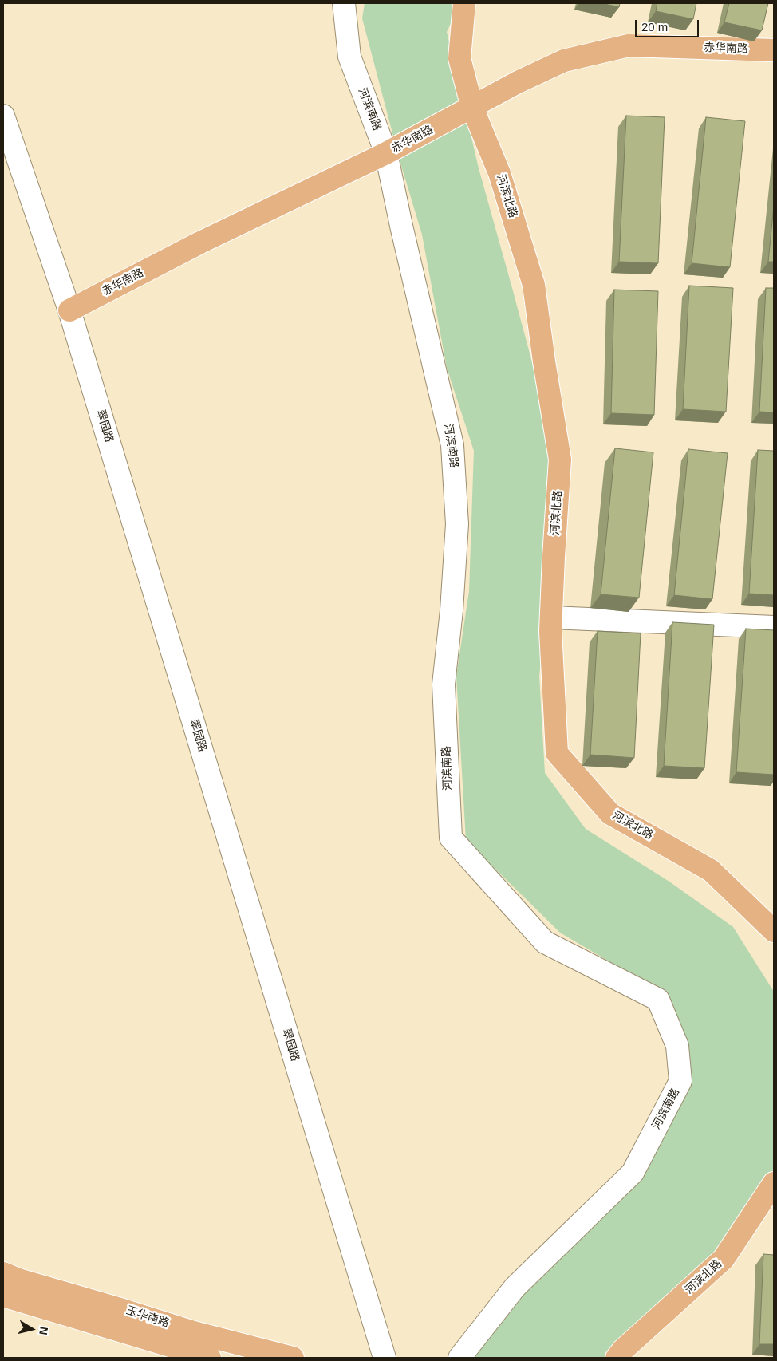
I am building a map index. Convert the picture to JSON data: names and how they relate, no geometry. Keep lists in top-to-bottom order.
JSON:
{
  "streets": {
    "main road": ["赤华南路", "河滨北路", "玉华南路"],
    "street": ["河滨南路", "翠园路"]
  },
  "crossings": [
    ["赤华南路", "河滨南路"],
    ["赤华南路", "河滨北路"],
    ["赤华南路", "翠园路"]
  ],
  "scale_bar": "20 m",
  "north": "right"
}
